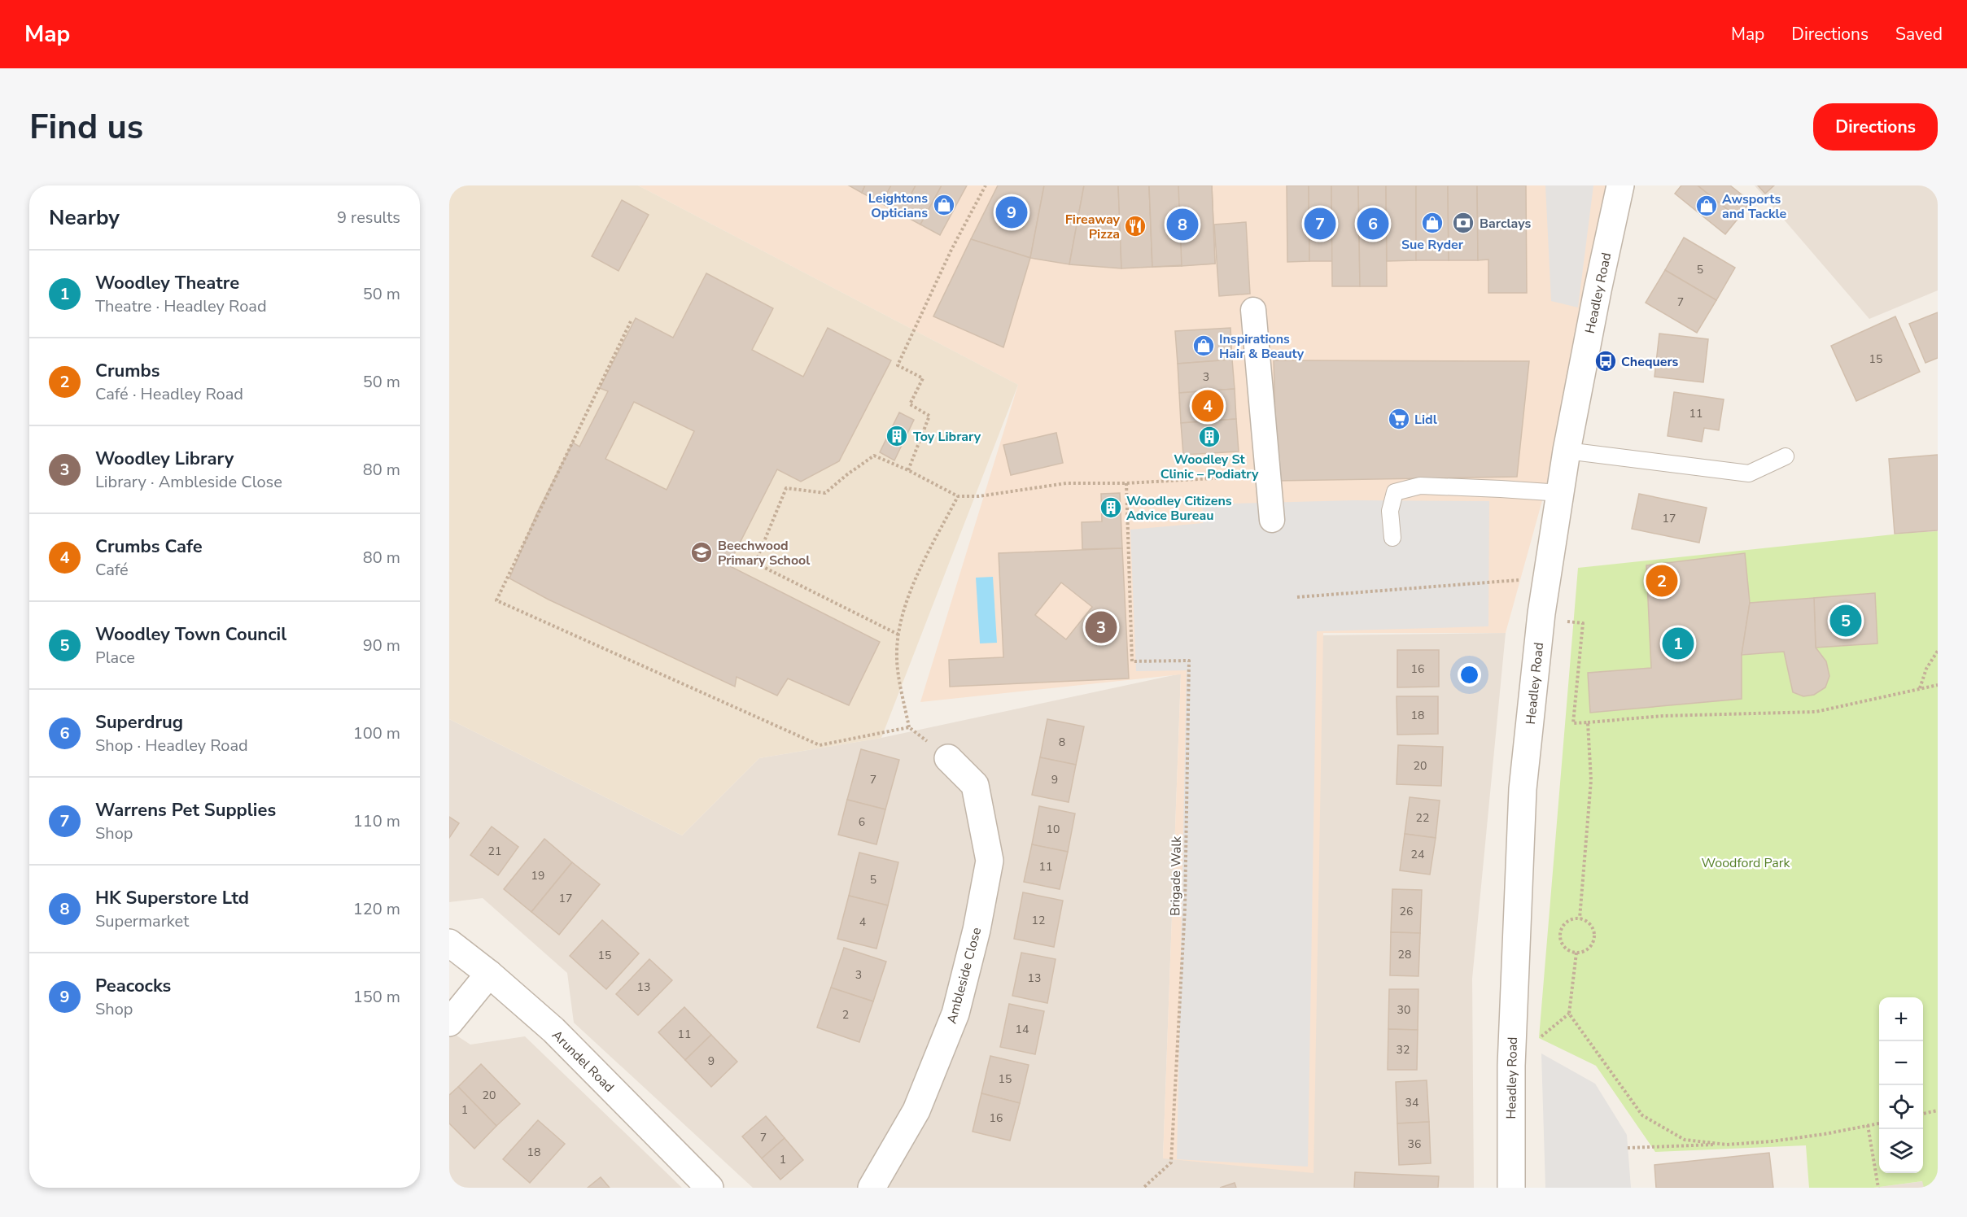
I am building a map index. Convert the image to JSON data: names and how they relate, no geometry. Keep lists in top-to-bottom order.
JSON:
{
  "streets": {
    "street": ["Headley Road", "Ambleside Close", "Arundel Road"],
    "path": ["Brigade Walk"]
  },
  "parks": ["Woodford Park"],
  "places": {
    "shop": [
      "Leightons Opticians",
      "Awsports and Tackle",
      "Sue Ryder",
      "Inspirations Hair & Beauty"
    ],
    "bank": ["Barclays"],
    "restaurant": ["Fireaway Pizza"],
    "bus stop": ["Chequers"],
    "supermarket": ["Lidl"],
    "building": ["Toy Library", "Woodley St Clinic – Podiatry", "Woodley Citizens Advice Bureau"],
    "school or university": ["Beechwood Primary School"]
  },
  "house_numbers": [
    "5",
    "7",
    "15",
    "3",
    "11",
    "17",
    "16",
    "18",
    "8",
    "20",
    "7",
    "9",
    "22",
    "6",
    "10",
    "21",
    "24",
    "11",
    "19",
    "5",
    "17",
    "26",
    "12",
    "4",
    "28",
    "15",
    "3",
    "13",
    "13",
    "30",
    "2",
    "14",
    "11",
    "32",
    "9",
    "15",
    "20",
    "34",
    "1",
    "16",
    "7",
    "36",
    "18",
    "1"
  ],
  "page": {
    "header": "Map",
    "nav": ["Map", "Directions", "Saved"],
    "buttons": "Directions",
    "title": "Find us",
    "heading": ["Nearby", "9 results"],
    "pins": [
      "9",
      "6",
      "7",
      "8",
      "4",
      "2",
      "5",
      "3",
      "1"
    ],
    "list": [
      {
        "mark": "1",
        "name": "Woodley Theatre",
        "note": "Theatre · Headley Road",
        "value": "50 m"
      },
      {
        "mark": "2",
        "name": "Crumbs",
        "note": "Café · Headley Road",
        "value": "50 m"
      },
      {
        "mark": "3",
        "name": "Woodley Library",
        "note": "Library · Ambleside Close",
        "value": "80 m"
      },
      {
        "mark": "4",
        "name": "Crumbs Cafe",
        "note": "Café",
        "value": "80 m"
      },
      {
        "mark": "5",
        "name": "Woodley Town Council",
        "note": "Place",
        "value": "90 m"
      },
      {
        "mark": "6",
        "name": "Superdrug",
        "note": "Shop · Headley Road",
        "value": "100 m"
      },
      {
        "mark": "7",
        "name": "Warrens Pet Supplies",
        "note": "Shop",
        "value": "110 m"
      },
      {
        "mark": "8",
        "name": "HK Superstore Ltd",
        "note": "Supermarket",
        "value": "120 m"
      },
      {
        "mark": "9",
        "name": "Peacocks",
        "note": "Shop",
        "value": "150 m"
      }
    ],
    "map_buttons": ["+", "−"]
  }
}
